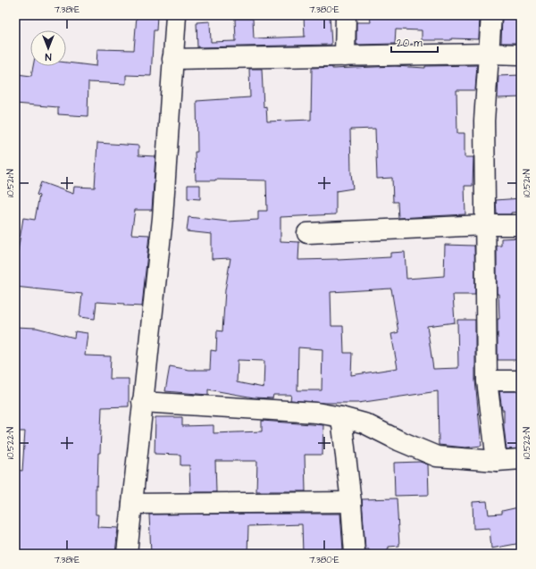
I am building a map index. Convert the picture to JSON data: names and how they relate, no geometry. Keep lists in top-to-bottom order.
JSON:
{
  "scale_bar": "20 m",
  "north": "bottom",
  "coordinates": [
    "7.381°E",
    "7.380°E",
    "10.521°N",
    "10.522°N"
  ]
}
